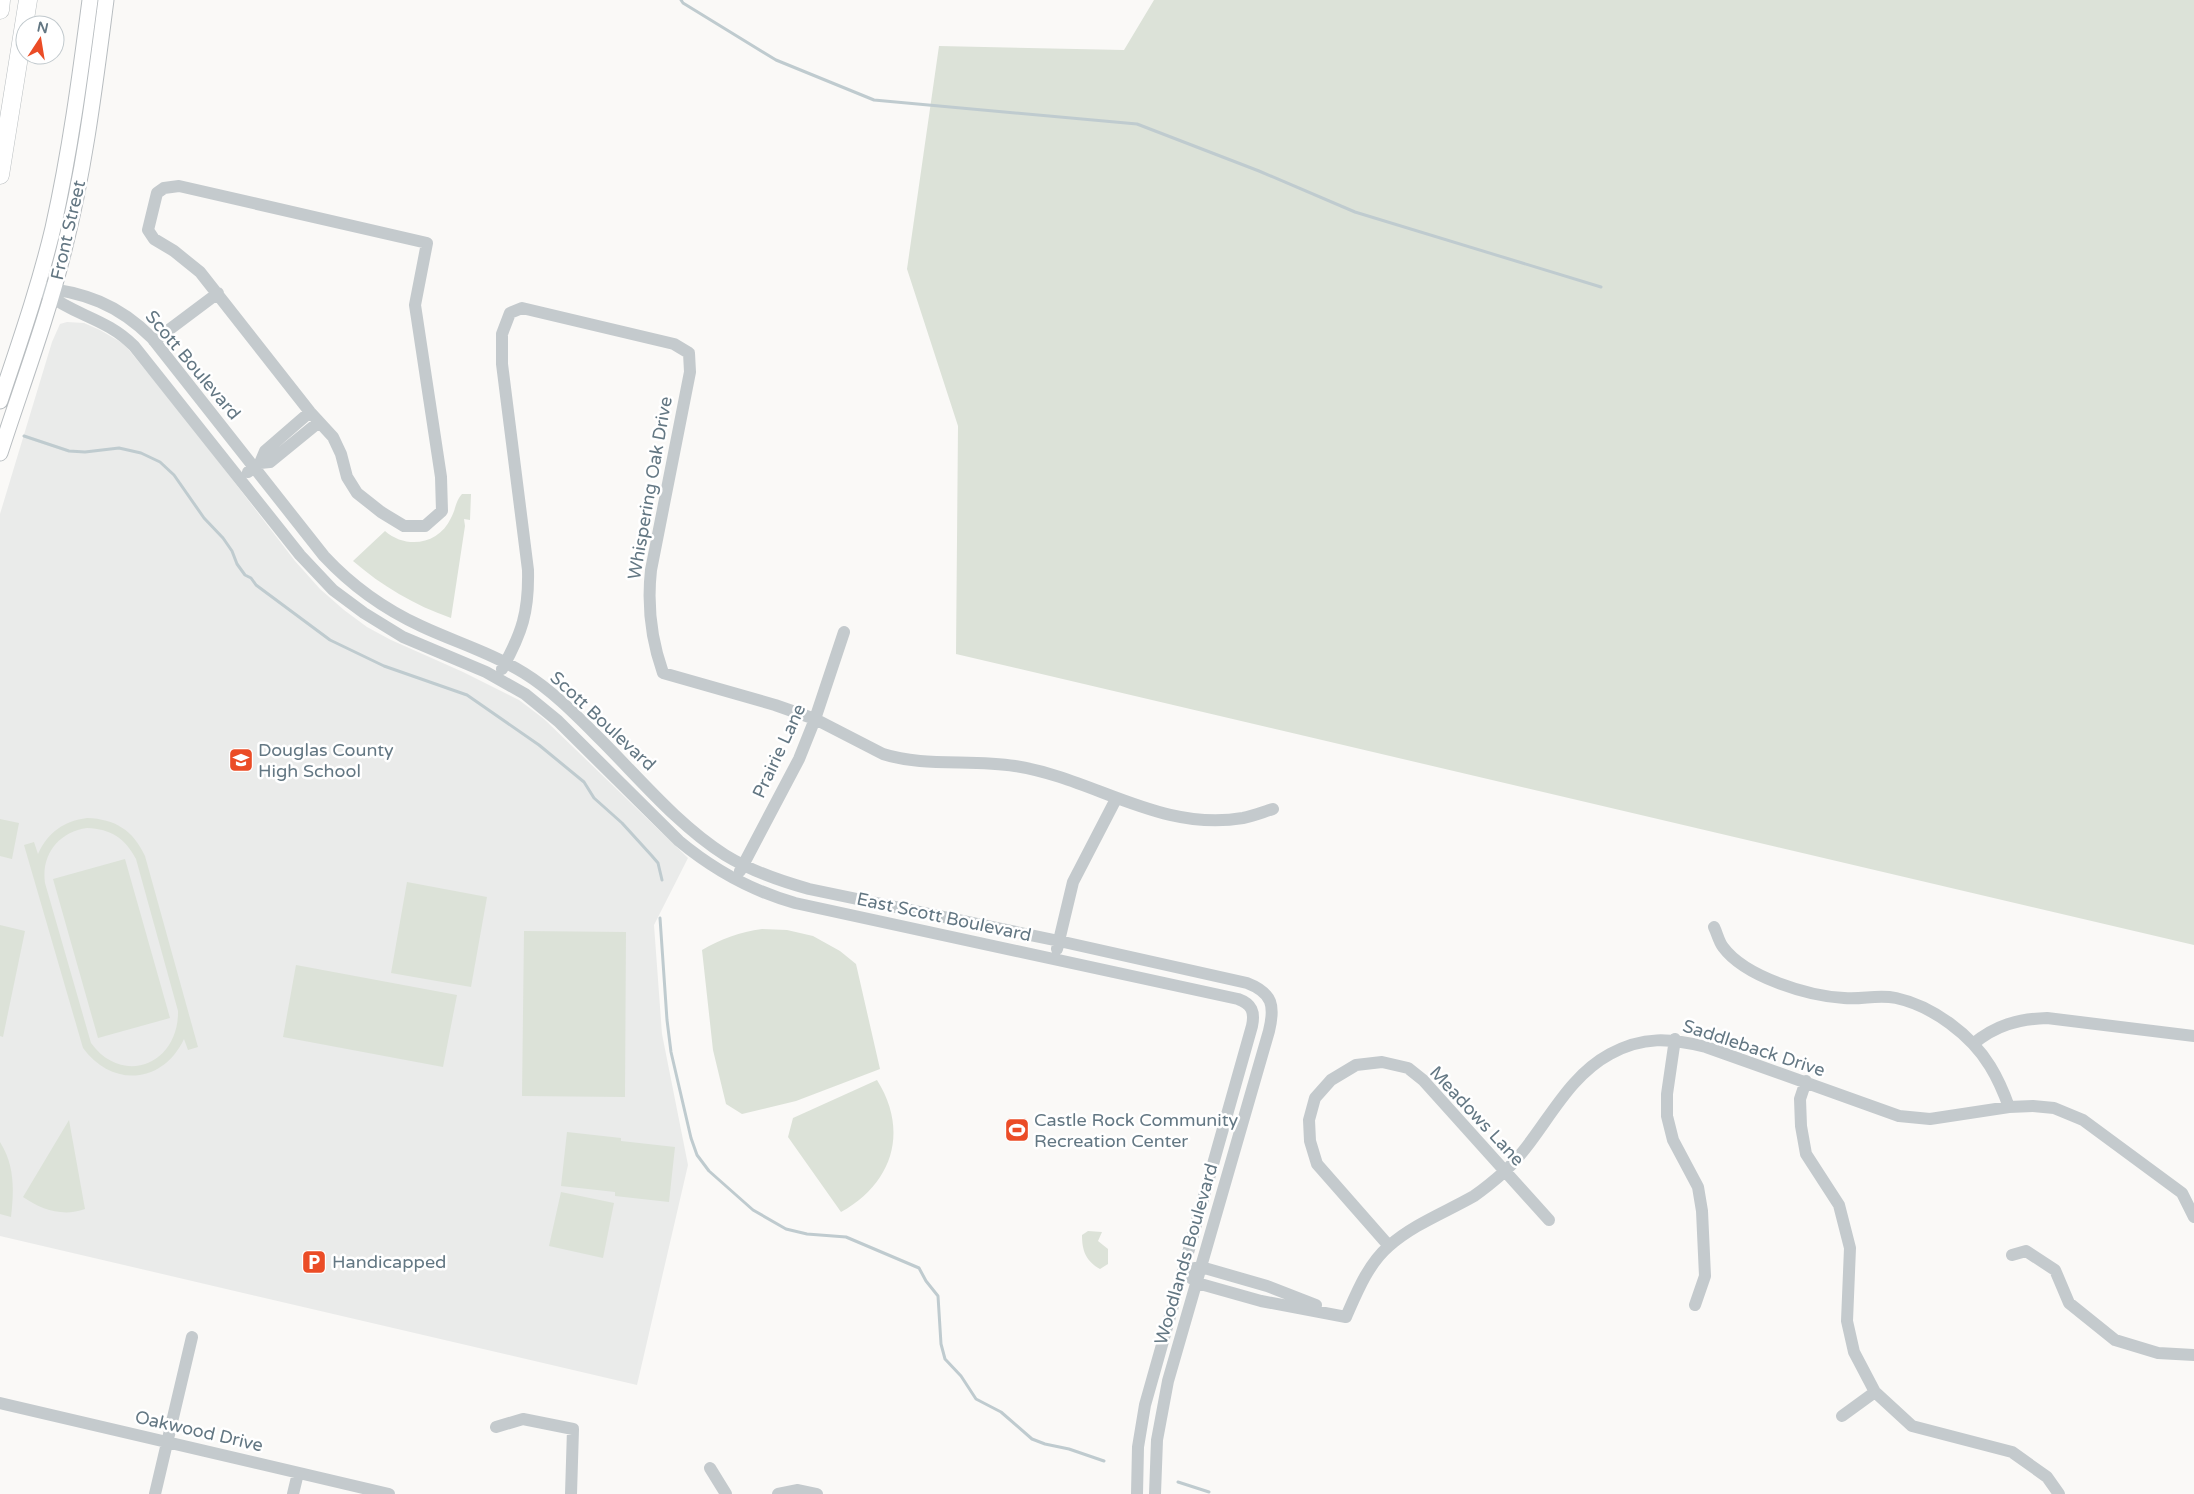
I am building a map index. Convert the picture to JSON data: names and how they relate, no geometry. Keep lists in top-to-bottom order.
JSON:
{
  "streets": {
    "main road": ["Front Street"],
    "street": [
      "Scott Boulevard",
      "Whispering Oak Drive",
      "Prairie Lane",
      "East Scott Boulevard",
      "Saddleback Drive",
      "Meadows Lane",
      "Woodlands Boulevard",
      "Oakwood Drive"
    ]
  },
  "crossings": [
    ["Front Street", "Scott Boulevard"],
    ["Scott Boulevard", "Whispering Oak Drive"],
    ["Scott Boulevard", "Prairie Lane"],
    ["Scott Boulevard", "East Scott Boulevard"],
    ["Whispering Oak Drive", "Prairie Lane"],
    ["Prairie Lane", "East Scott Boulevard"],
    ["East Scott Boulevard", "Woodlands Boulevard"],
    ["Saddleback Drive", "Meadows Lane"]
  ],
  "places": {
    "school or university": ["Douglas County High School"],
    "sports": ["Castle Rock Community Recreation Center"],
    "parking": ["Handicapped"]
  },
  "north": "top"
}
